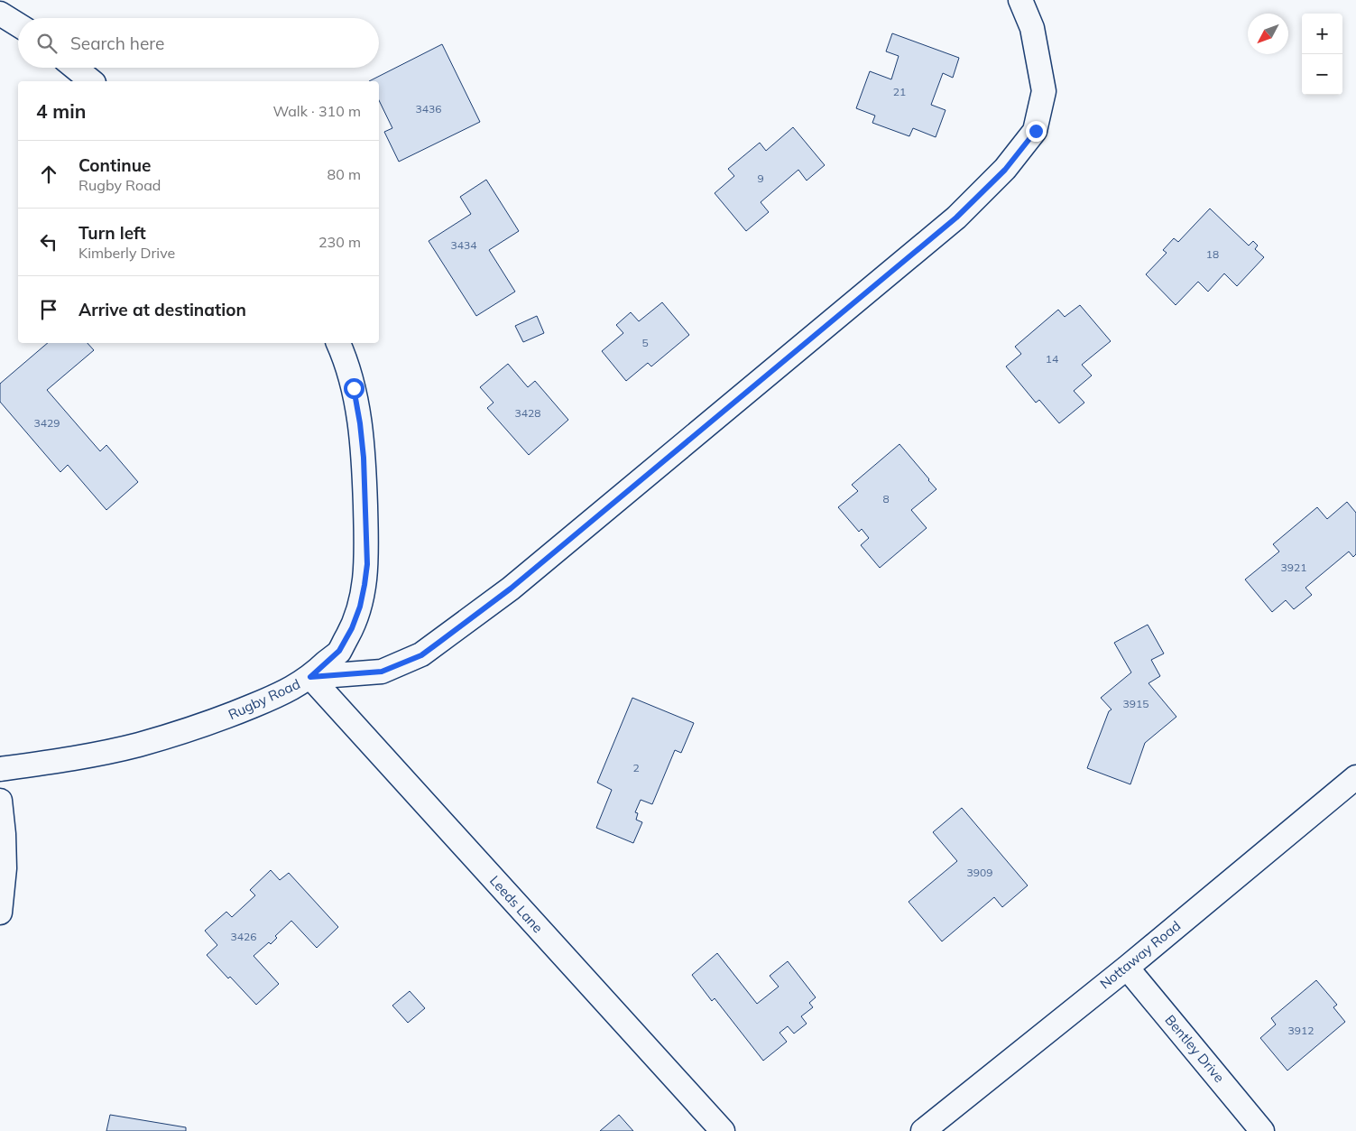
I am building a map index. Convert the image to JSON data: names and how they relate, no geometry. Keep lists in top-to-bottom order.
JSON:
{
  "streets": {
    "street": [
      "Rugby Road",
      "Leeds Lane",
      "Nottaway Road",
      "Bentley Drive"
    ]
  },
  "crossings": [
    ["Rugby Road", "Leeds Lane"],
    ["Nottaway Road", "Bentley Drive"]
  ],
  "house_numbers": [
    "21",
    "3436",
    "9",
    "3434",
    "18",
    "5",
    "14",
    "3428",
    "3429",
    "8",
    "3921",
    "3915",
    "2",
    "3909",
    "3426",
    "3912"
  ],
  "north": "bottom left",
  "page": {
    "map_buttons": ["+", "−"],
    "search": "Search here",
    "heading": ["4 min", "Walk · 310 m"],
    "list": [
      ["Continue", "Rugby Road", "80 m"],
      ["Turn left", "Kimberly Drive", "230 m"],
      "Arrive at destination"
    ]
  }
}
